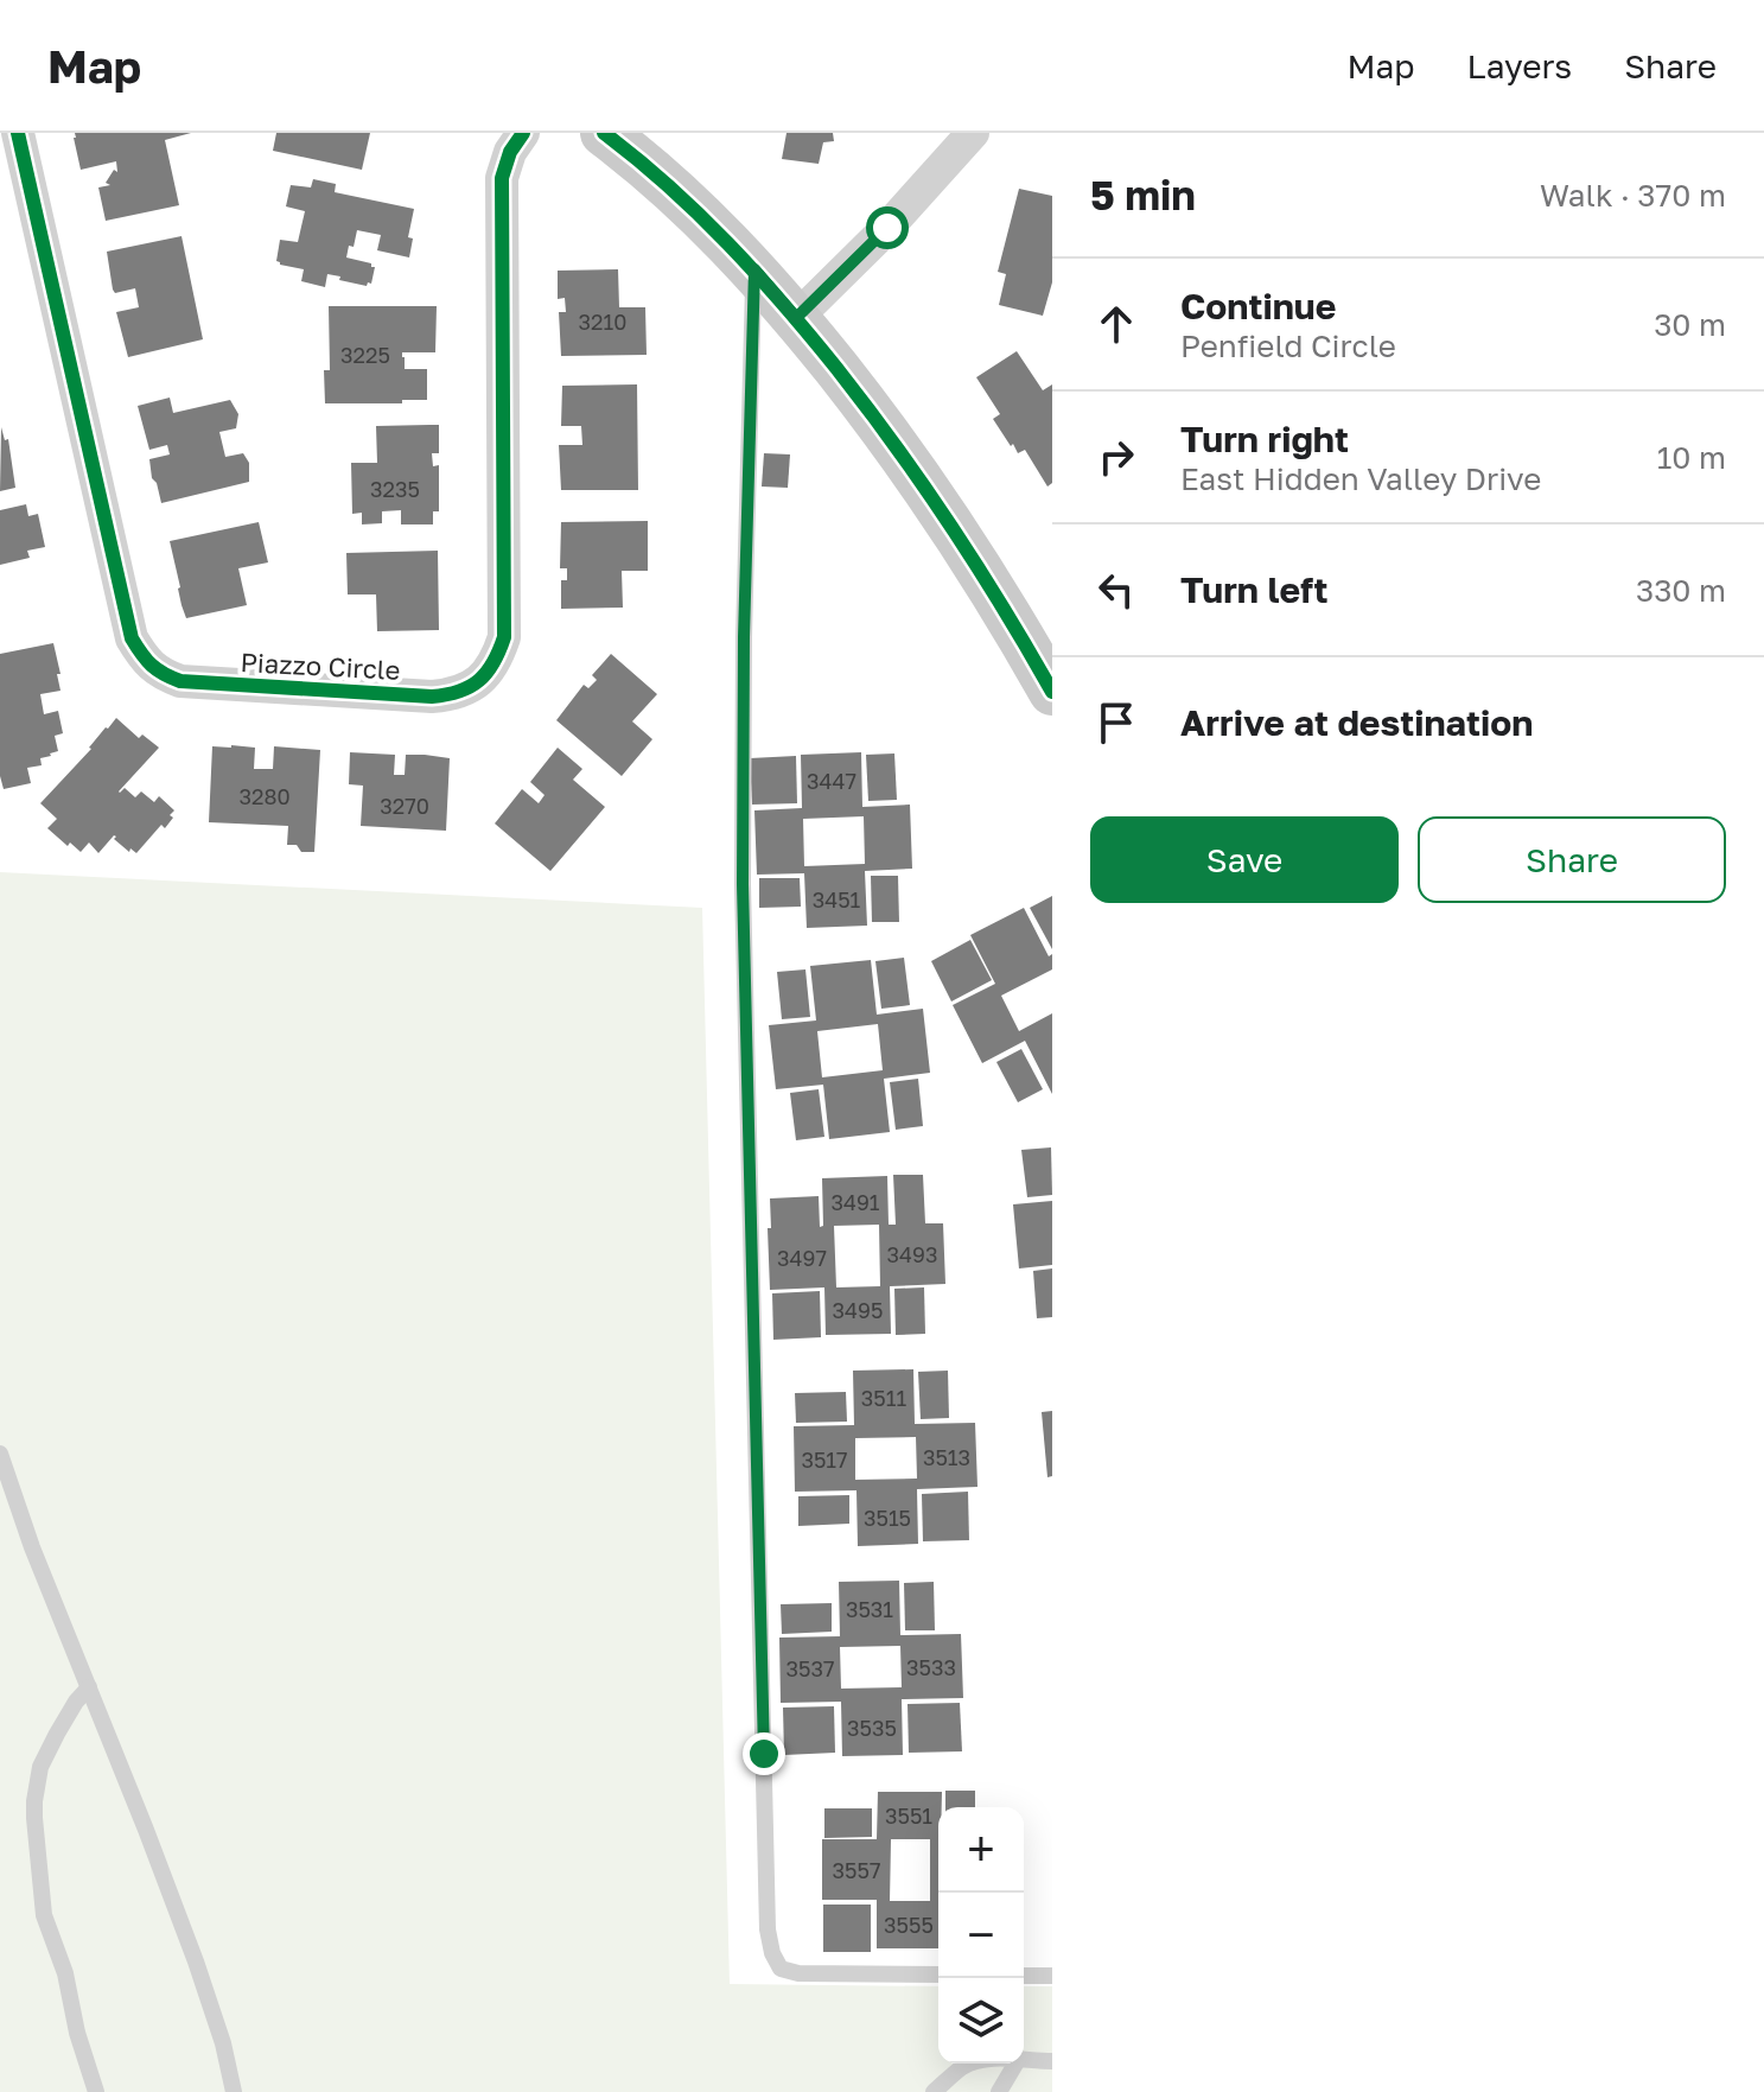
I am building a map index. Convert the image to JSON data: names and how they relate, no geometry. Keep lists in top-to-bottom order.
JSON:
{
  "streets": {
    "street": ["Piazzo Circle"]
  },
  "house_numbers": [
    "3210",
    "3225",
    "3235",
    "3447",
    "3280",
    "3270",
    "3451",
    "3491",
    "3493",
    "3497",
    "3495",
    "3511",
    "3513",
    "3517",
    "3515",
    "3531",
    "3533",
    "3537",
    "3535",
    "3551",
    "3557",
    "3555"
  ],
  "page": {
    "header": "Map",
    "nav": ["Map", "Layers", "Share"],
    "heading": ["5 min", "Walk · 370 m"],
    "list": [
      ["Continue", "Penfield Circle", "30 m"],
      ["Turn right", "East Hidden Valley Drive", "10 m"],
      ["Turn left", "330 m"],
      "Arrive at destination"
    ],
    "buttons": ["Save", "Share"],
    "map_buttons": ["+", "−"]
  }
}
